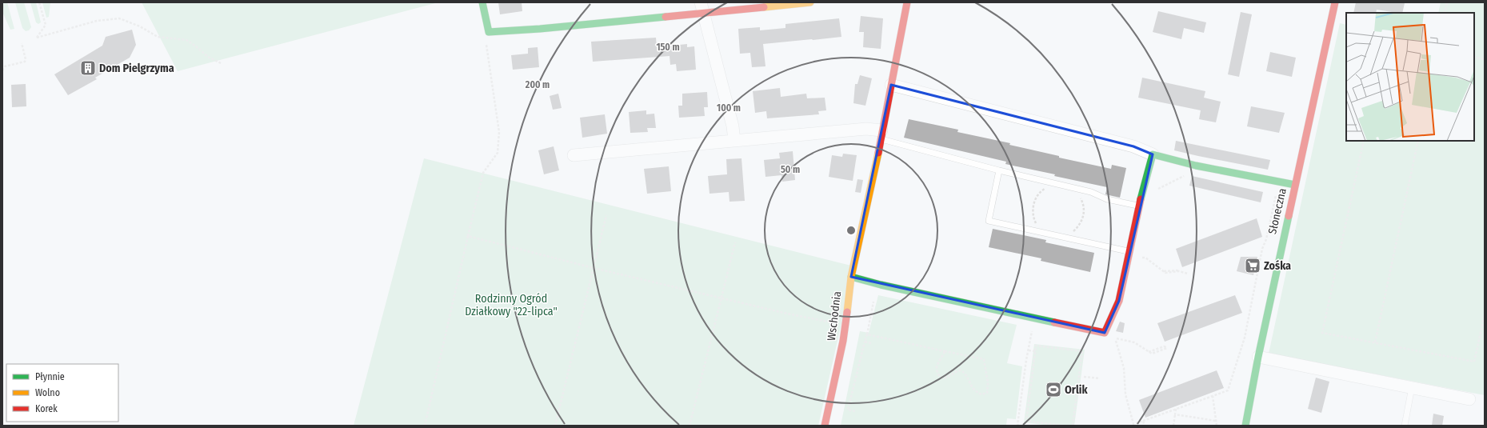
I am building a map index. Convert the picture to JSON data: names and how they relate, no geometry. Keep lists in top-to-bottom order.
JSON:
{
  "streets": {
    "street": ["Słoneczna", "Wschodnia"]
  },
  "parks": ["Rodzinny Ogród Działkowy \"22-lipca\""],
  "places": {
    "building": ["Dom Pielgrzyma"],
    "supermarket": ["Zośka"],
    "sports": ["Orlik"]
  },
  "legend": ["Płynnie", "Wolno", "Korek"],
  "rings": [
    "150 m",
    "200 m",
    "100 m",
    "50 m"
  ]
}
